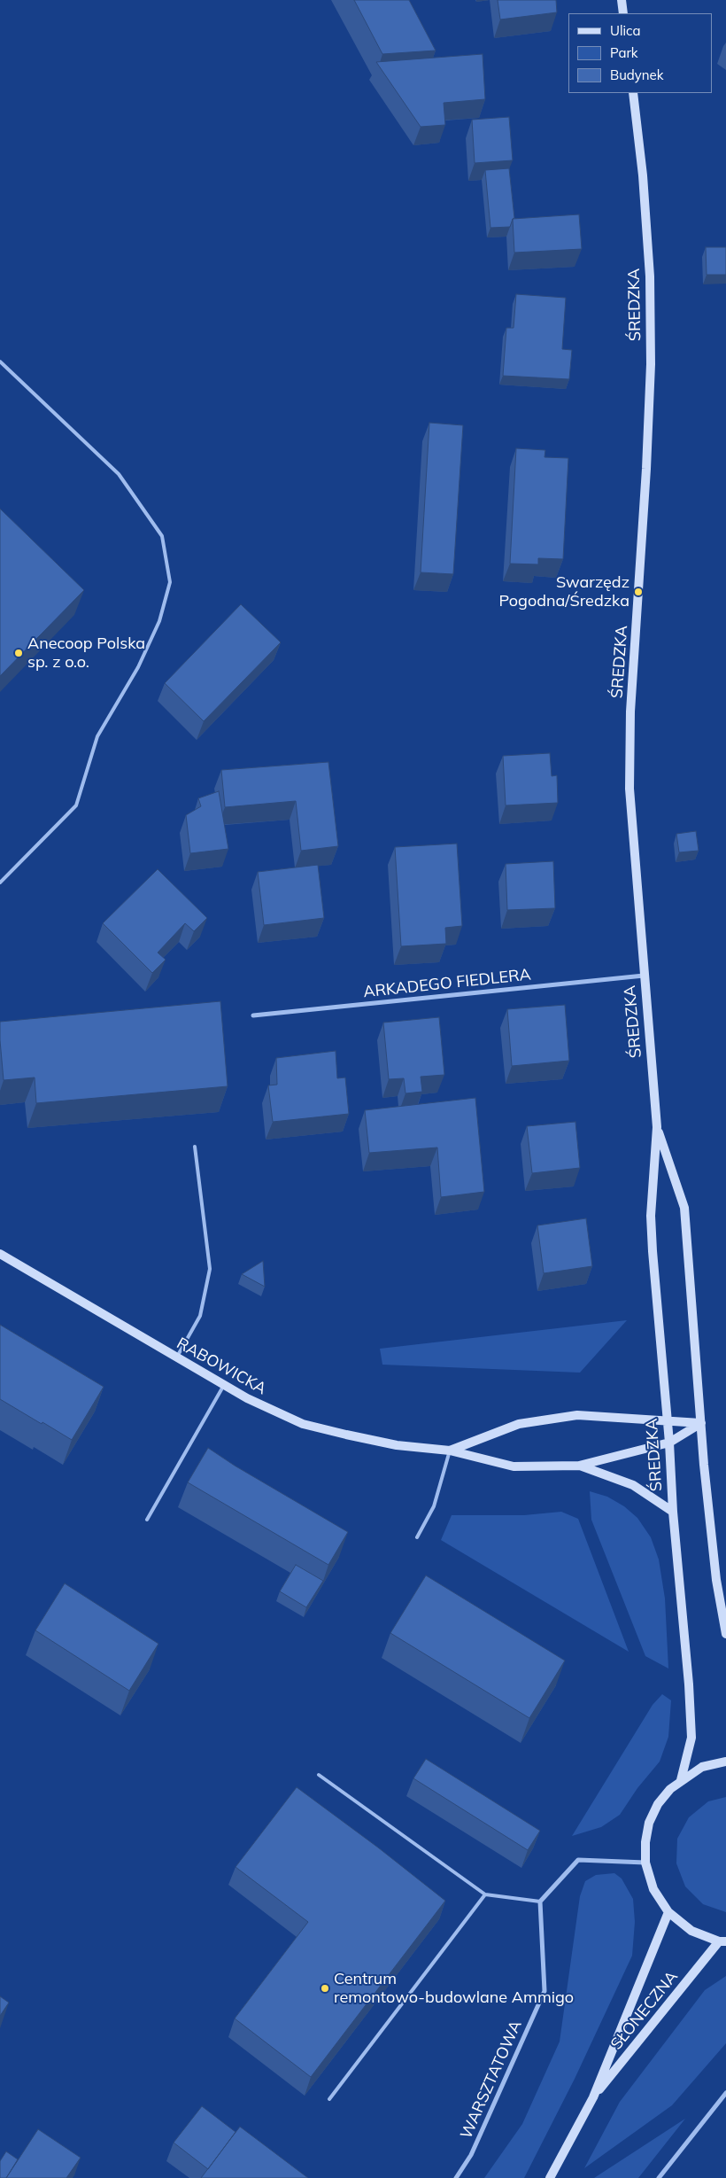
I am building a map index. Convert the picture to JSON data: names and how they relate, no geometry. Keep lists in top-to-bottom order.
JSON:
{
  "streets": {
    "street": [
      "ŚREDZKA",
      "ARKADEGO FIEDLERA",
      "RABOWICKA",
      "SŁONECZNA",
      "WARSZTATOWA"
    ]
  },
  "crossings": [
    ["ŚREDZKA", "ARKADEGO FIEDLERA"],
    ["ŚREDZKA", "RABOWICKA"]
  ],
  "places": ["Swarzędz Pogodna/Średzka", "Anecoop Polska sp. z o.o.", "Centrum remontowo-budowlane Ammigo"],
  "legend": ["Ulica", "Park", "Budynek"]
}
